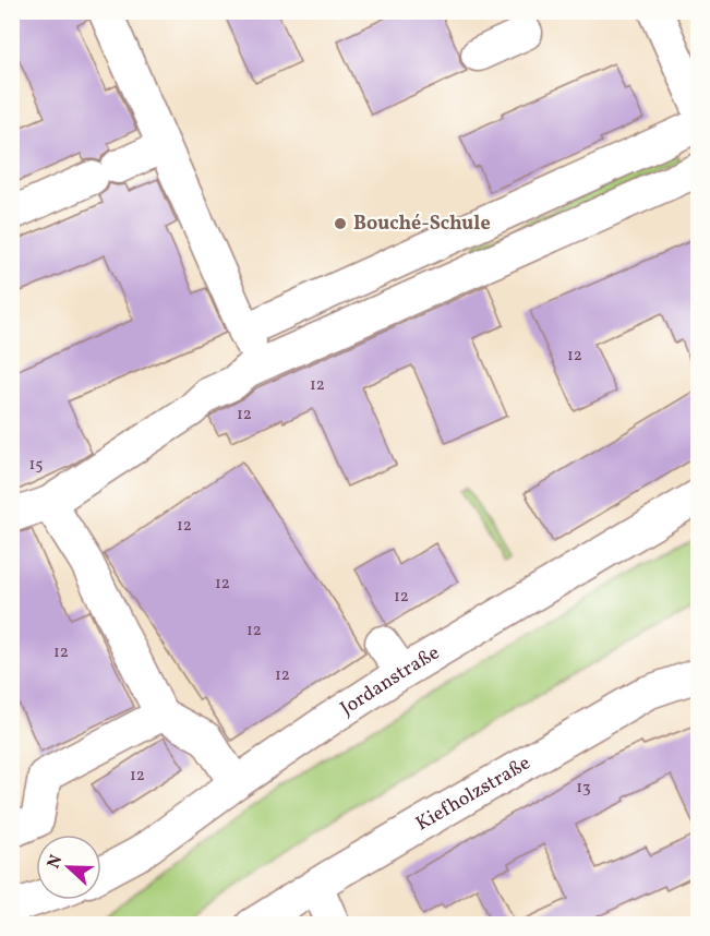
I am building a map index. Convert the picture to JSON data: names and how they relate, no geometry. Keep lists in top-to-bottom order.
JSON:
{
  "streets": {
    "street": ["Jordanstraße", "Kiefholzstraße"]
  },
  "places": ["Bouché-Schule"],
  "house_numbers": [
    "12",
    "12",
    "12",
    "15",
    "12",
    "12",
    "12",
    "12",
    "12",
    "12",
    "12",
    "13"
  ],
  "north": "left"
}
